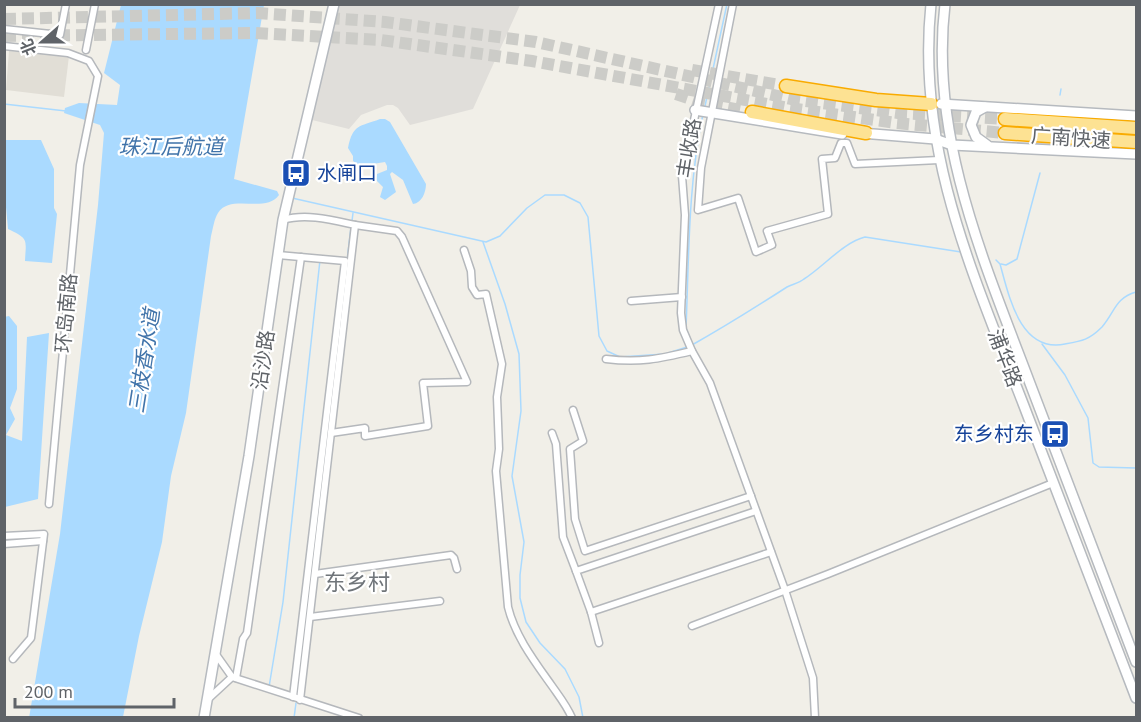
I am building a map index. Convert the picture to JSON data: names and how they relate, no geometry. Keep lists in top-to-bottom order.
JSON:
{
  "streets": {
    "highway": ["广南快速"],
    "main road": ["浦华路", "沿沙路"],
    "street": ["丰收路", "环岛南路"]
  },
  "districts": ["东乡村"],
  "water": ["珠江后航道", "三枝香水道"],
  "places": {
    "bus stop": ["水闸口", "东乡村东"]
  },
  "scale_bar": "200 m",
  "north": "left"
}
